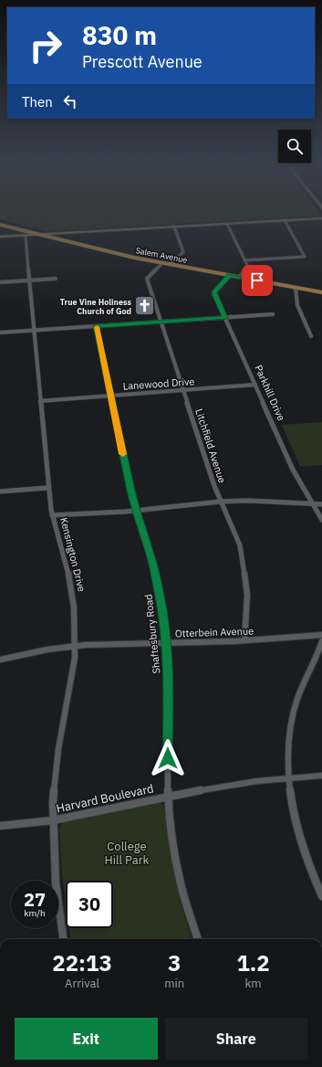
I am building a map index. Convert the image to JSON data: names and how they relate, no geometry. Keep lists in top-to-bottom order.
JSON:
{
  "streets": {
    "main road": ["Salem Avenue"],
    "street": [
      "Lanewood Drive",
      "Parkhill Drive",
      "Litchfield Avenue",
      "Kensington Drive",
      "Otterbein Avenue",
      "Shaftesbury Road",
      "Harvard Boulevard"
    ]
  },
  "crossings": [
    ["Salem Avenue", "Parkhill Drive"],
    ["Salem Avenue", "Litchfield Avenue"],
    ["Lanewood Drive", "Parkhill Drive"],
    ["Lanewood Drive", "Litchfield Avenue"],
    ["Lanewood Drive", "Kensington Drive"],
    ["Lanewood Drive", "Shaftesbury Road"],
    ["Litchfield Avenue", "Otterbein Avenue"],
    ["Kensington Drive", "Otterbein Avenue"],
    ["Kensington Drive", "Harvard Boulevard"],
    ["Otterbein Avenue", "Shaftesbury Road"],
    ["Shaftesbury Road", "Harvard Boulevard"]
  ],
  "parks": ["College Hill Park"],
  "places": {
    "church": ["True Vine Holiness Church of God"]
  },
  "page": {
    "turn": ["830 m", "Prescott Avenue"],
    "then": "Then",
    "speed": "27 km/h",
    "limit": "30",
    "eta": [
      "22:13",
      "Arrival",
      "3",
      "min",
      "1.2",
      "km"
    ],
    "buttons": ["Exit", "Share"]
  }
}
